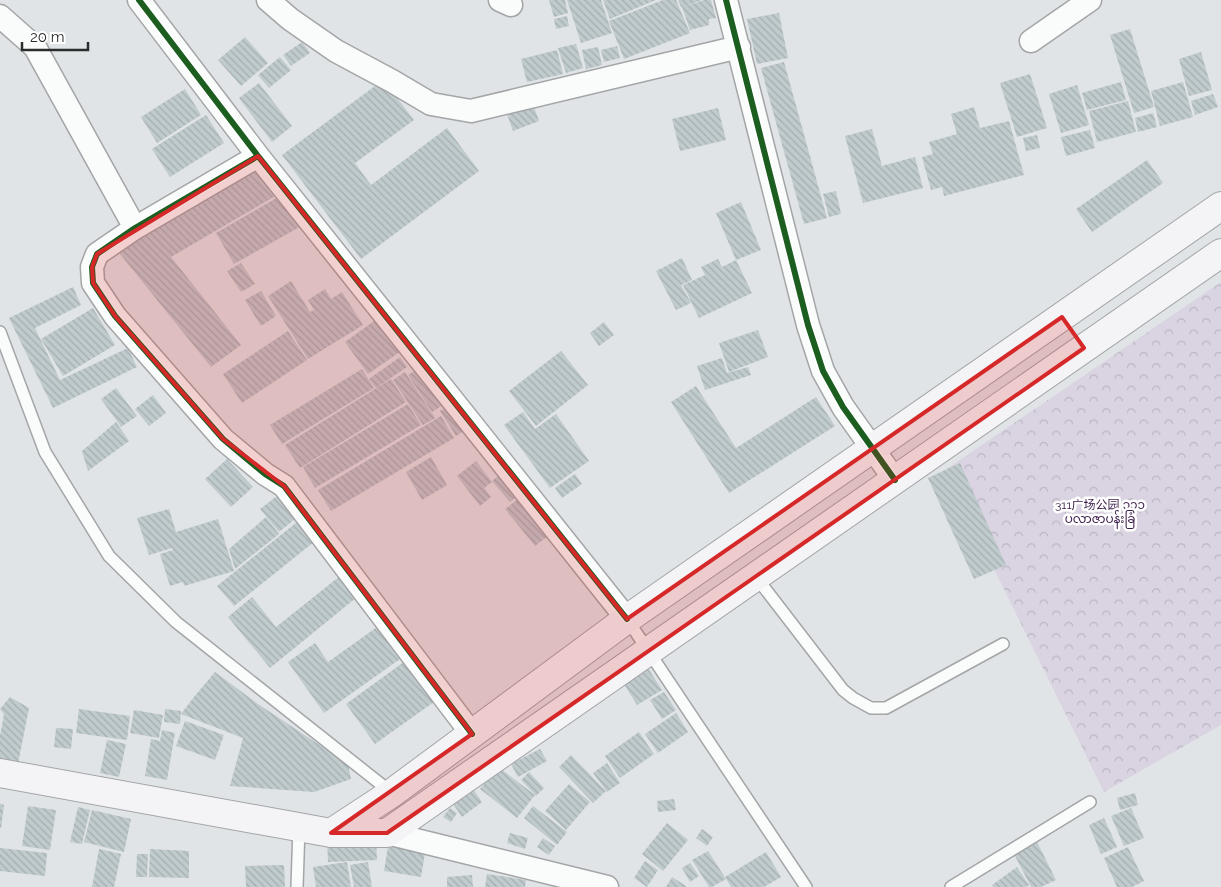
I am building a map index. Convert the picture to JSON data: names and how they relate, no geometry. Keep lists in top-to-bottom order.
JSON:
{
  "parks": ["311广场公园 ၃၁၁ ပလာဇာပန်းခြံ"],
  "scale_bar": "20 m"
}
